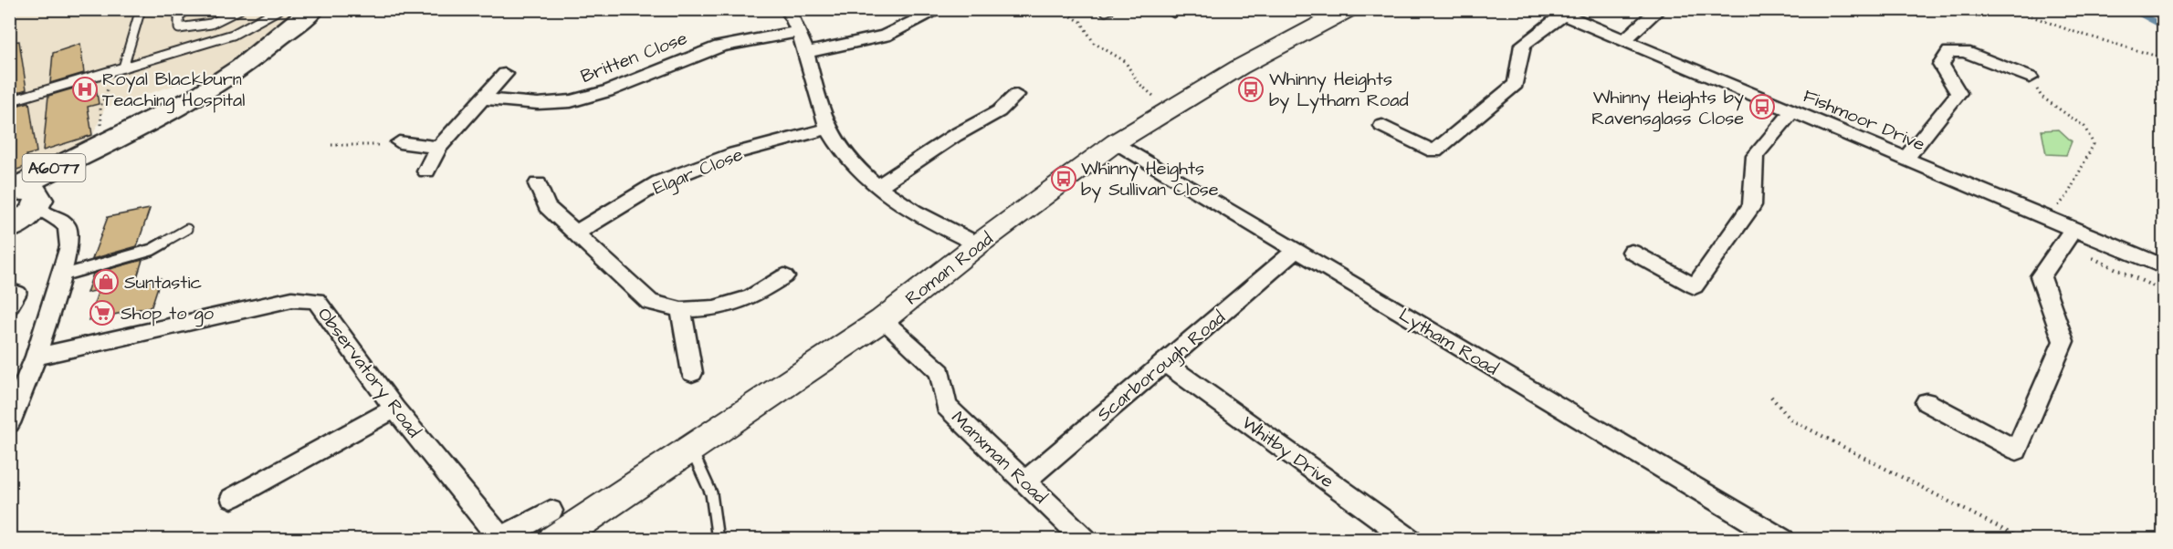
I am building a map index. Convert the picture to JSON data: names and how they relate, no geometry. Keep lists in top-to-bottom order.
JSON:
{
  "streets": {
    "highway": ["A6077"],
    "street": [
      "Britten Close",
      "Fishmoor Drive",
      "Elgar Close",
      "Roman Road",
      "Lytham Road",
      "Scarborough Road",
      "Observatory Road",
      "Whitby Drive",
      "Manxman Road"
    ]
  },
  "crossings": [
    ["Roman Road", "Lytham Road"],
    ["Roman Road", "Manxman Road"],
    ["Lytham Road", "Scarborough Road"],
    ["Scarborough Road", "Whitby Drive"],
    ["Scarborough Road", "Manxman Road"]
  ],
  "places": {
    "hospital": ["Royal Blackburn Teaching Hospital"],
    "bus stop": ["Whinny Heights by Lytham Road", "Whinny Heights by Ravensglass Close", "Whinny Heights by Sullivan Close"],
    "shop": ["Suntastic"],
    "supermarket": ["Shop to go"]
  }
}
